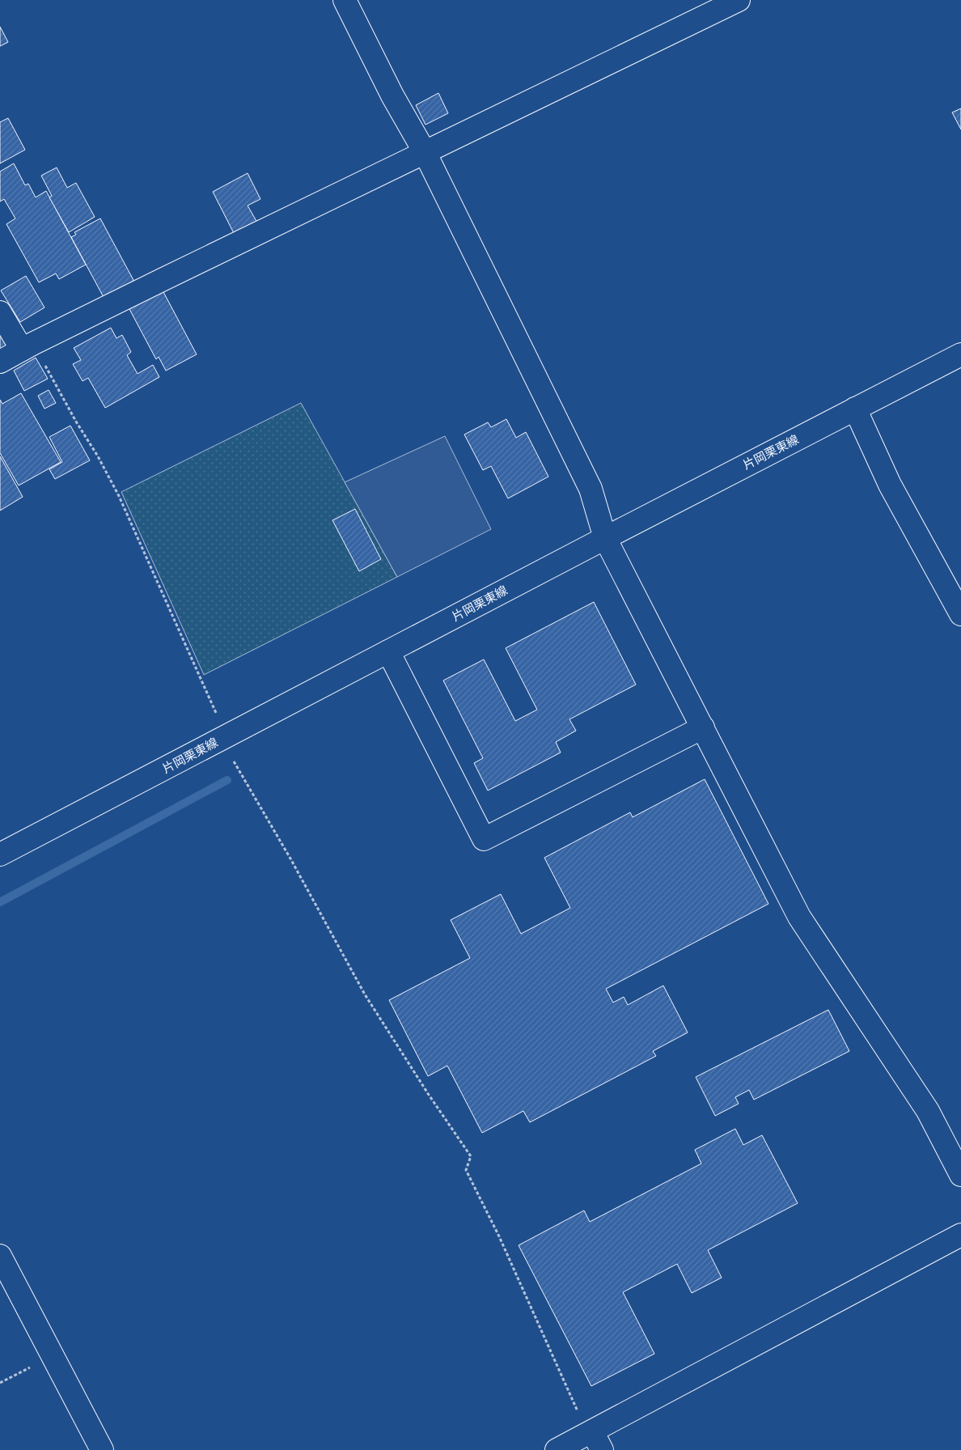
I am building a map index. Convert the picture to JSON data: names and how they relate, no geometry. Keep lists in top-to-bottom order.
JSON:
{
  "streets": {
    "street": ["片岡栗東線"]
  }
}
